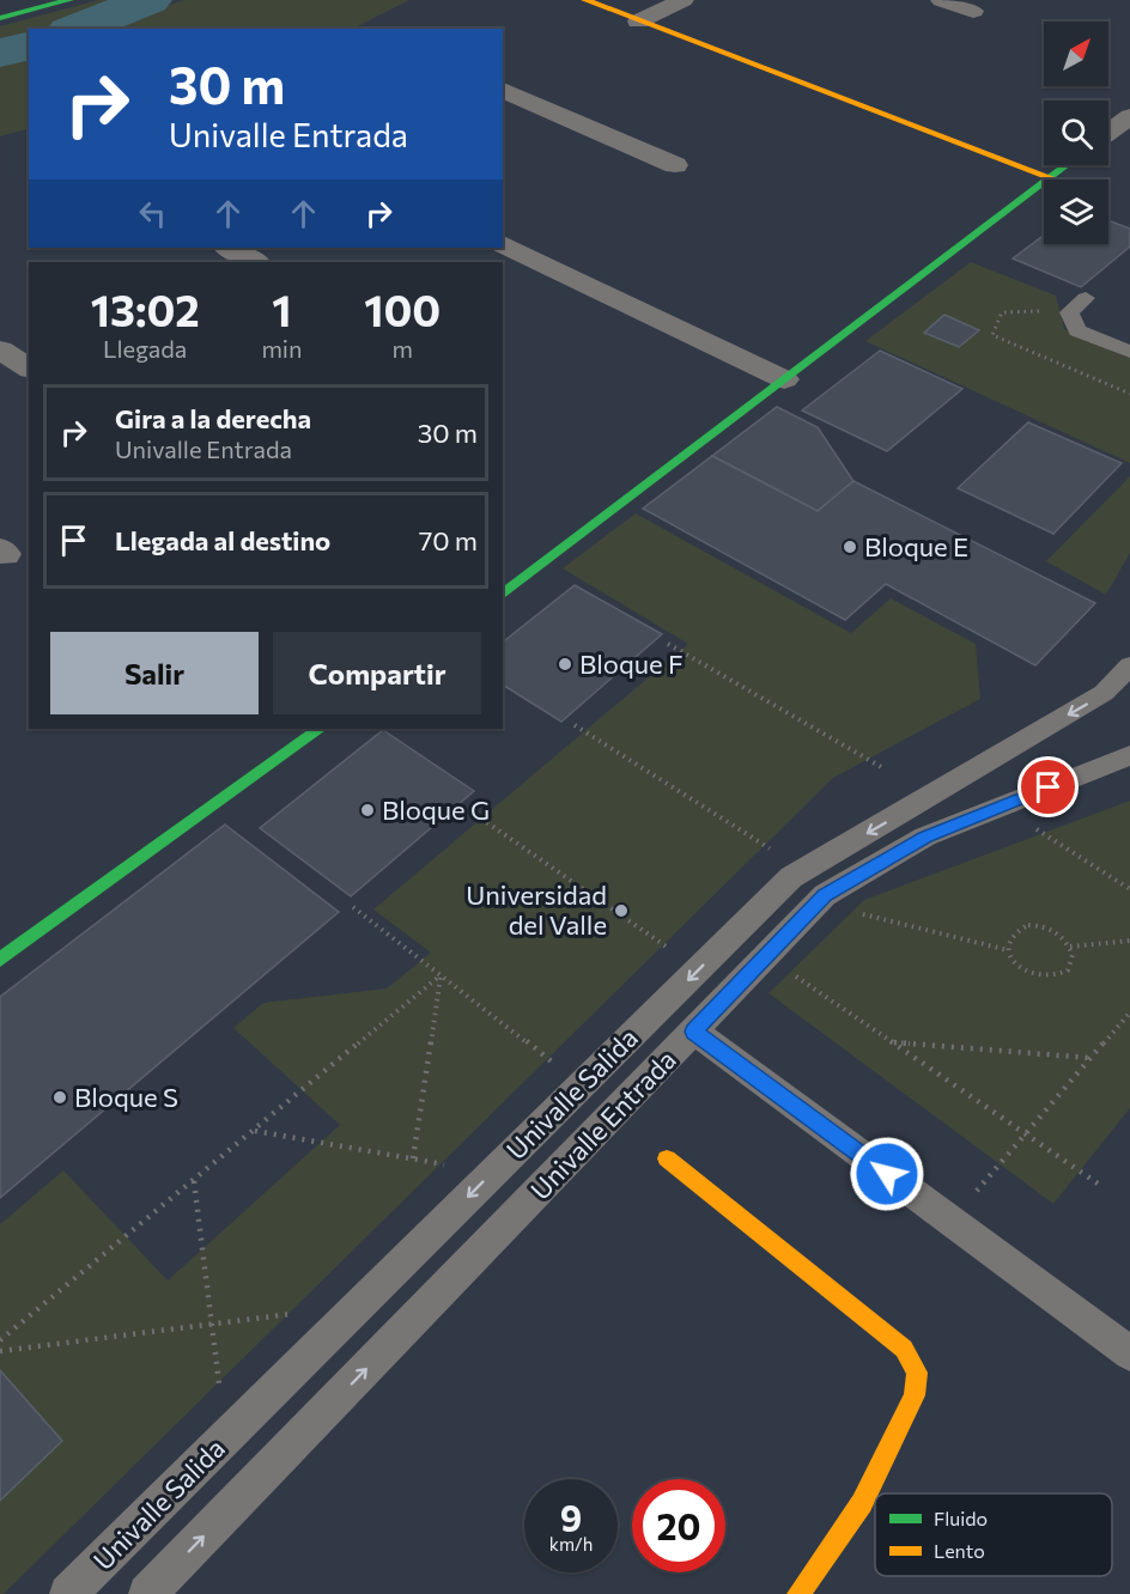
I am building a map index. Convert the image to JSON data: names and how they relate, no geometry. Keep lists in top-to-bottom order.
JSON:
{
  "streets": {
    "lane": ["Univalle Salida", "Univalle Entrada"]
  },
  "one_way": ["Univalle Salida", "Univalle Entrada"],
  "places": [
    "Bloque E",
    "Bloque F",
    "Bloque G",
    "Universidad del Valle",
    "Bloque S"
  ],
  "legend": ["Fluido", "Lento"],
  "north": "top right",
  "page": {
    "turn": ["30 m", "Univalle Entrada"],
    "eta": [
      "13:02",
      "Llegada",
      "1",
      "min",
      "100",
      "m"
    ],
    "list": [
      {
        "name": "Gira a la derecha",
        "note": "Univalle Entrada",
        "value": "30 m"
      },
      {
        "name": "Llegada al destino",
        "value": "70 m"
      }
    ],
    "buttons": ["Salir", "Compartir"],
    "speed": "9 km/h",
    "limit": "20"
  }
}
